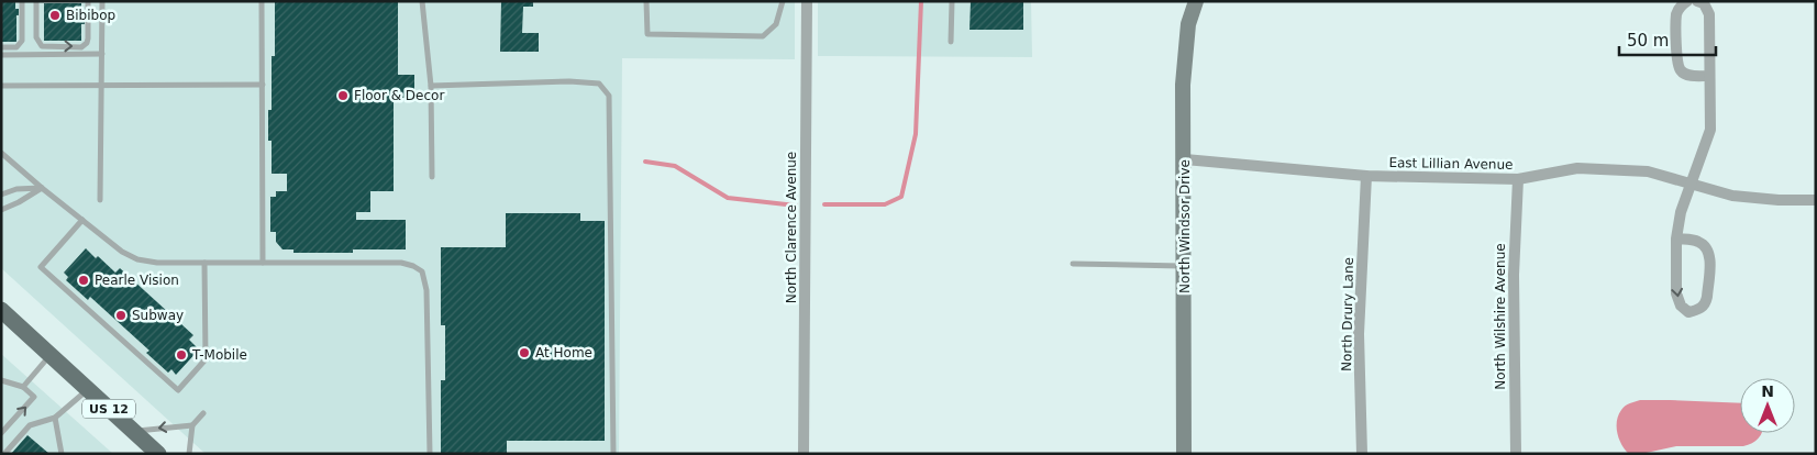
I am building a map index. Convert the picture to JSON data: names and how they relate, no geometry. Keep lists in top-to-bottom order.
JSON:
{
  "streets": {
    "main road": ["US 12"],
    "street": [
      "East Lillian Avenue",
      "North Windsor Drive",
      "North Clarence Avenue",
      "North Drury Lane",
      "North Wilshire Avenue"
    ]
  },
  "crossings": [
    ["East Lillian Avenue", "North Windsor Drive"],
    ["East Lillian Avenue", "North Drury Lane"],
    ["East Lillian Avenue", "North Wilshire Avenue"]
  ],
  "places": [
    "Bibibop",
    "Floor & Decor",
    "Pearle Vision",
    "Subway",
    "At Home",
    "T-Mobile"
  ],
  "scale_bar": "50 m",
  "north": "top"
}
